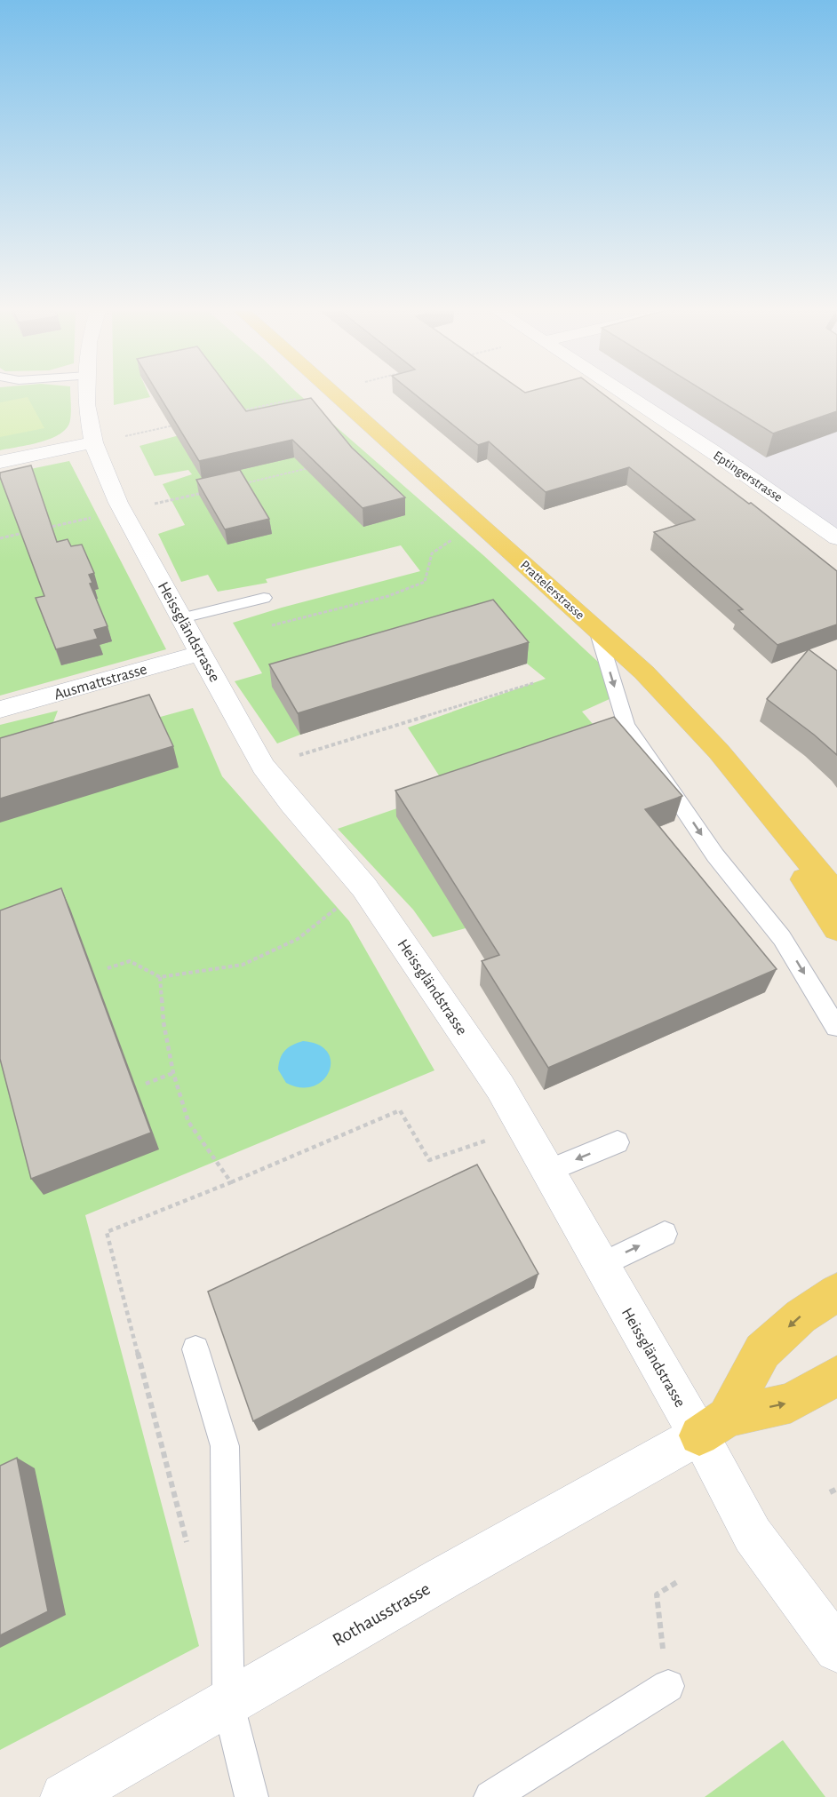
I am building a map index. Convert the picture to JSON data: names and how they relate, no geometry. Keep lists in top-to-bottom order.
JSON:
{
  "streets": {
    "main road": ["Prattelerstrasse"],
    "street": [
      "Eptingerstrasse",
      "Heissgländstrasse",
      "Ausmattstrasse",
      "Rothausstrasse"
    ]
  },
  "crossings": [
    ["Heissgländstrasse", "Ausmattstrasse"],
    ["Heissgländstrasse", "Rothausstrasse"]
  ]
}
